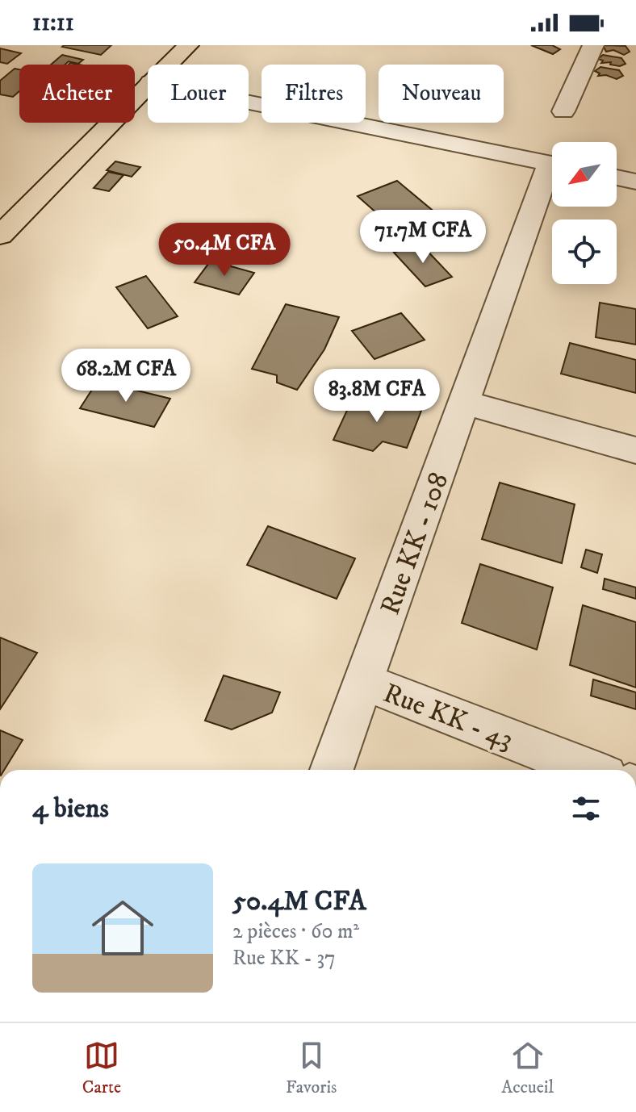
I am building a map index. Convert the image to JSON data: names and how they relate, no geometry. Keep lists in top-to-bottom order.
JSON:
{
  "streets": {
    "street": ["Rue KK - 108", "Rue KK - 43"]
  },
  "crossings": [
    ["Rue KK - 108", "Rue KK - 43"]
  ],
  "north": "bottom left",
  "page": {
    "status": "11:11",
    "chip": [
      "Acheter",
      "Louer",
      "Filtres",
      "Nouveau"
    ],
    "price": [
      "71.7M CFA",
      "50.4M CFA",
      "68.2M CFA",
      "83.8M CFA"
    ],
    "heading": "4 biens",
    "list": [
      {
        "name": "50.4M CFA",
        "note": "2 pièces · 60 m² · Rue KK - 37"
      }
    ],
    "tabs": ["Carte", "Favoris", "Accueil"]
  }
}
